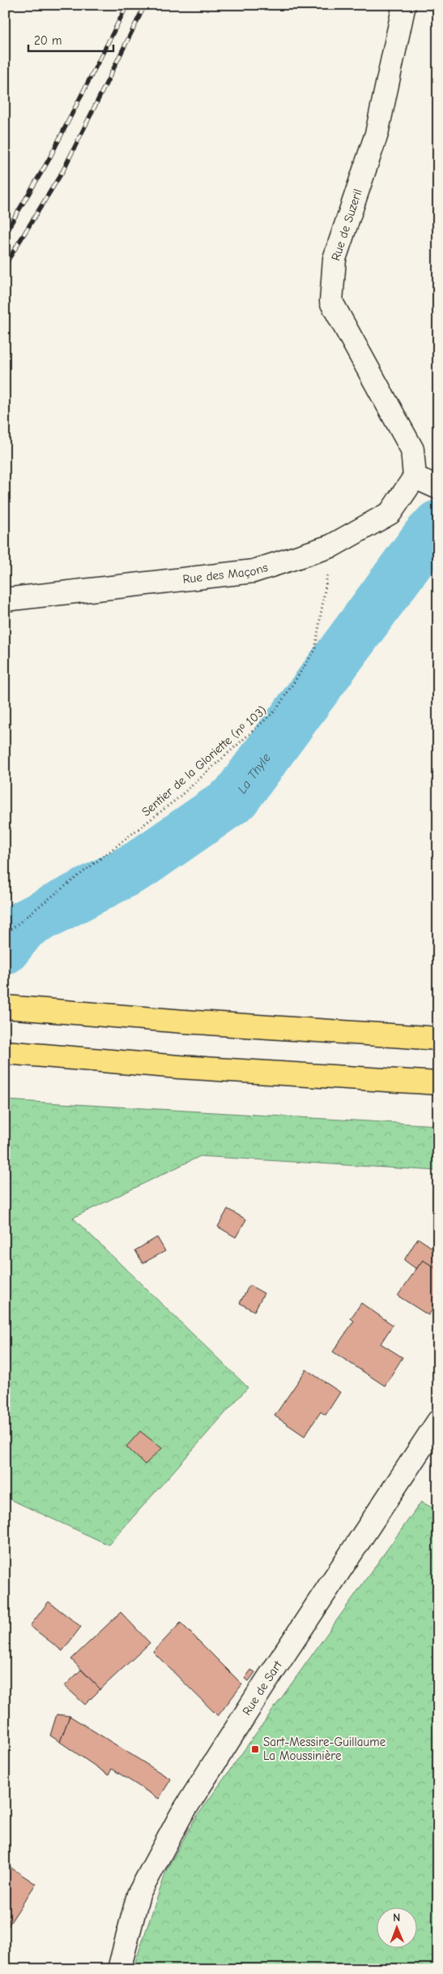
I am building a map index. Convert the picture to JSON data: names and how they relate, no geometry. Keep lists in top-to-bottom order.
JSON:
{
  "streets": {
    "street": ["Rue de Suzeril", "Rue des Maçons", "Rue de Sart"],
    "path": ["Sentier de la Gloriette (nᵒ 103)"]
  },
  "crossings": [
    ["Rue de Suzeril", "Rue des Maçons"],
    ["Rue des Maçons", "Sentier de la Gloriette (nᵒ 103)"]
  ],
  "water": ["La Thyle"],
  "places": {
    "transit": ["Sart-Messire-Guillaume La Moussinière"]
  },
  "scale_bar": "20 m",
  "north": "top"
}
